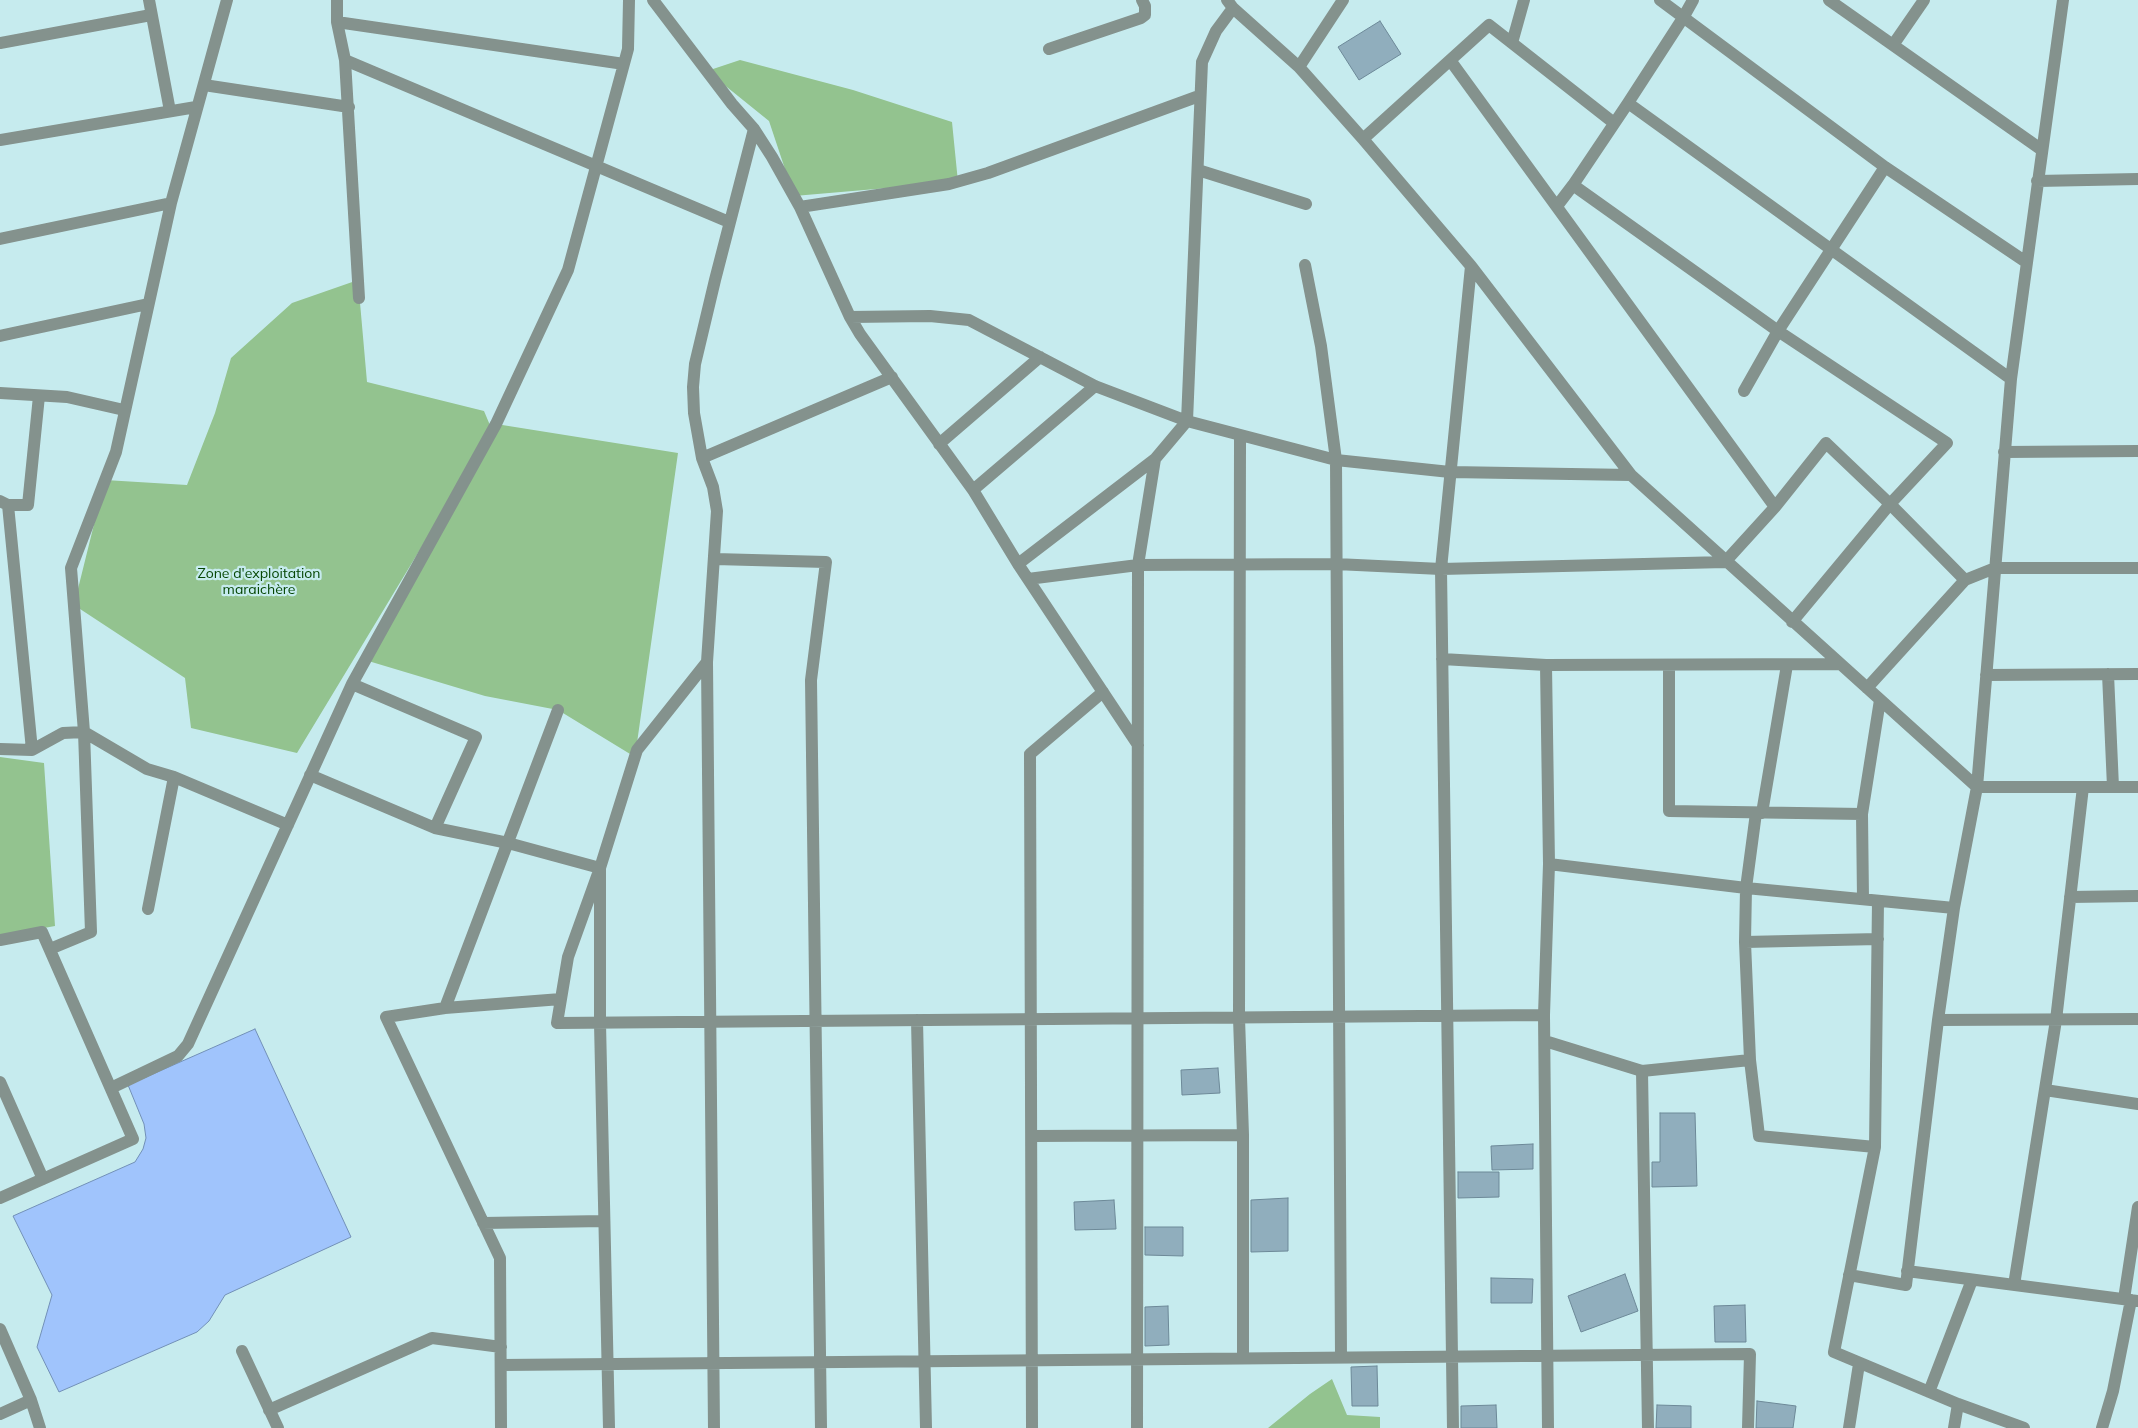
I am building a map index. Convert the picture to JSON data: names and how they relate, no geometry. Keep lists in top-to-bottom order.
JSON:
{
  "parks": ["Zone d'exploitation maraichère"]
}
